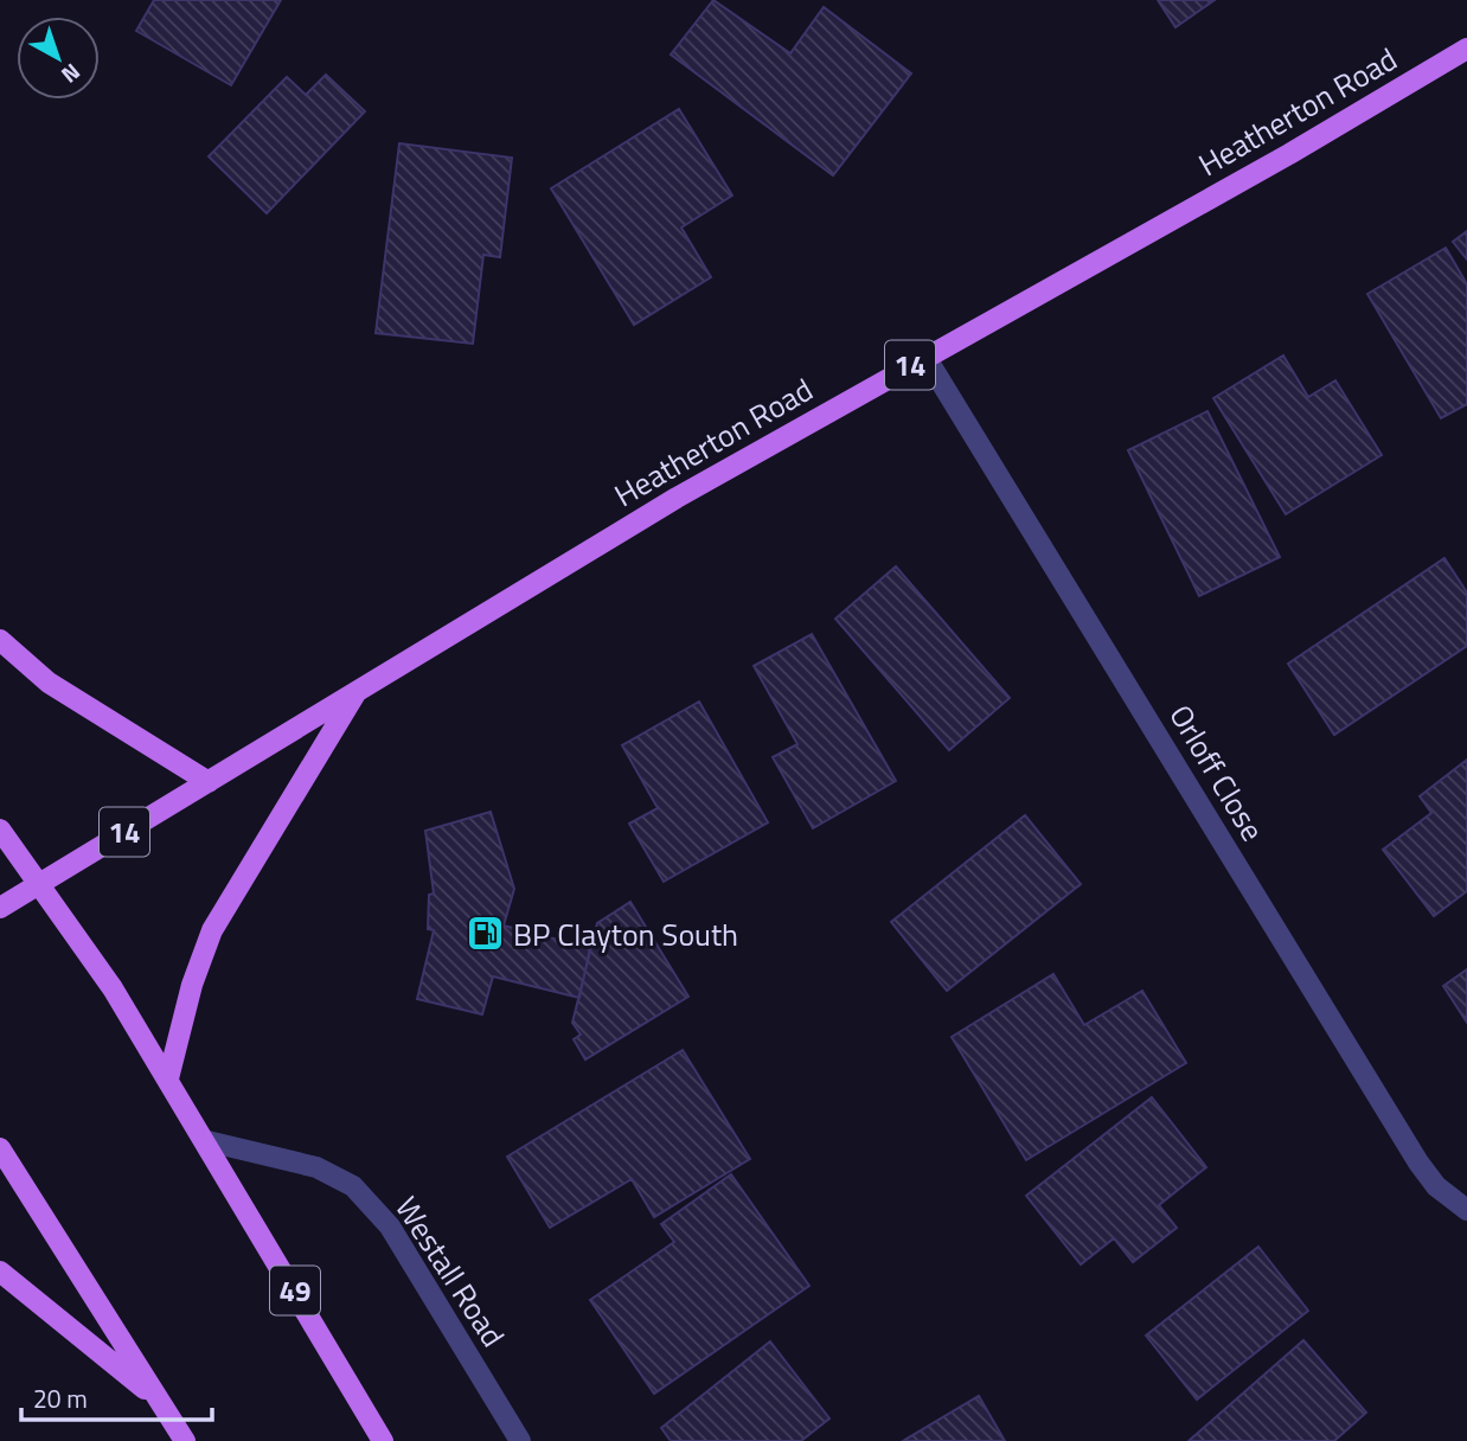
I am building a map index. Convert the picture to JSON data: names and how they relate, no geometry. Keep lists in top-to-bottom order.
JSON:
{
  "streets": {
    "main road": ["Heatherton Road", "14", "49"],
    "street": ["Orloff Close", "Westall Road"]
  },
  "crossings": [
    ["Heatherton Road", "Orloff Close"],
    ["Heatherton Road", "49"],
    ["Westall Road", "49"]
  ],
  "places": {
    "fuel station": ["BP Clayton South"]
  },
  "scale_bar": "20 m",
  "north": "bottom right"
}
